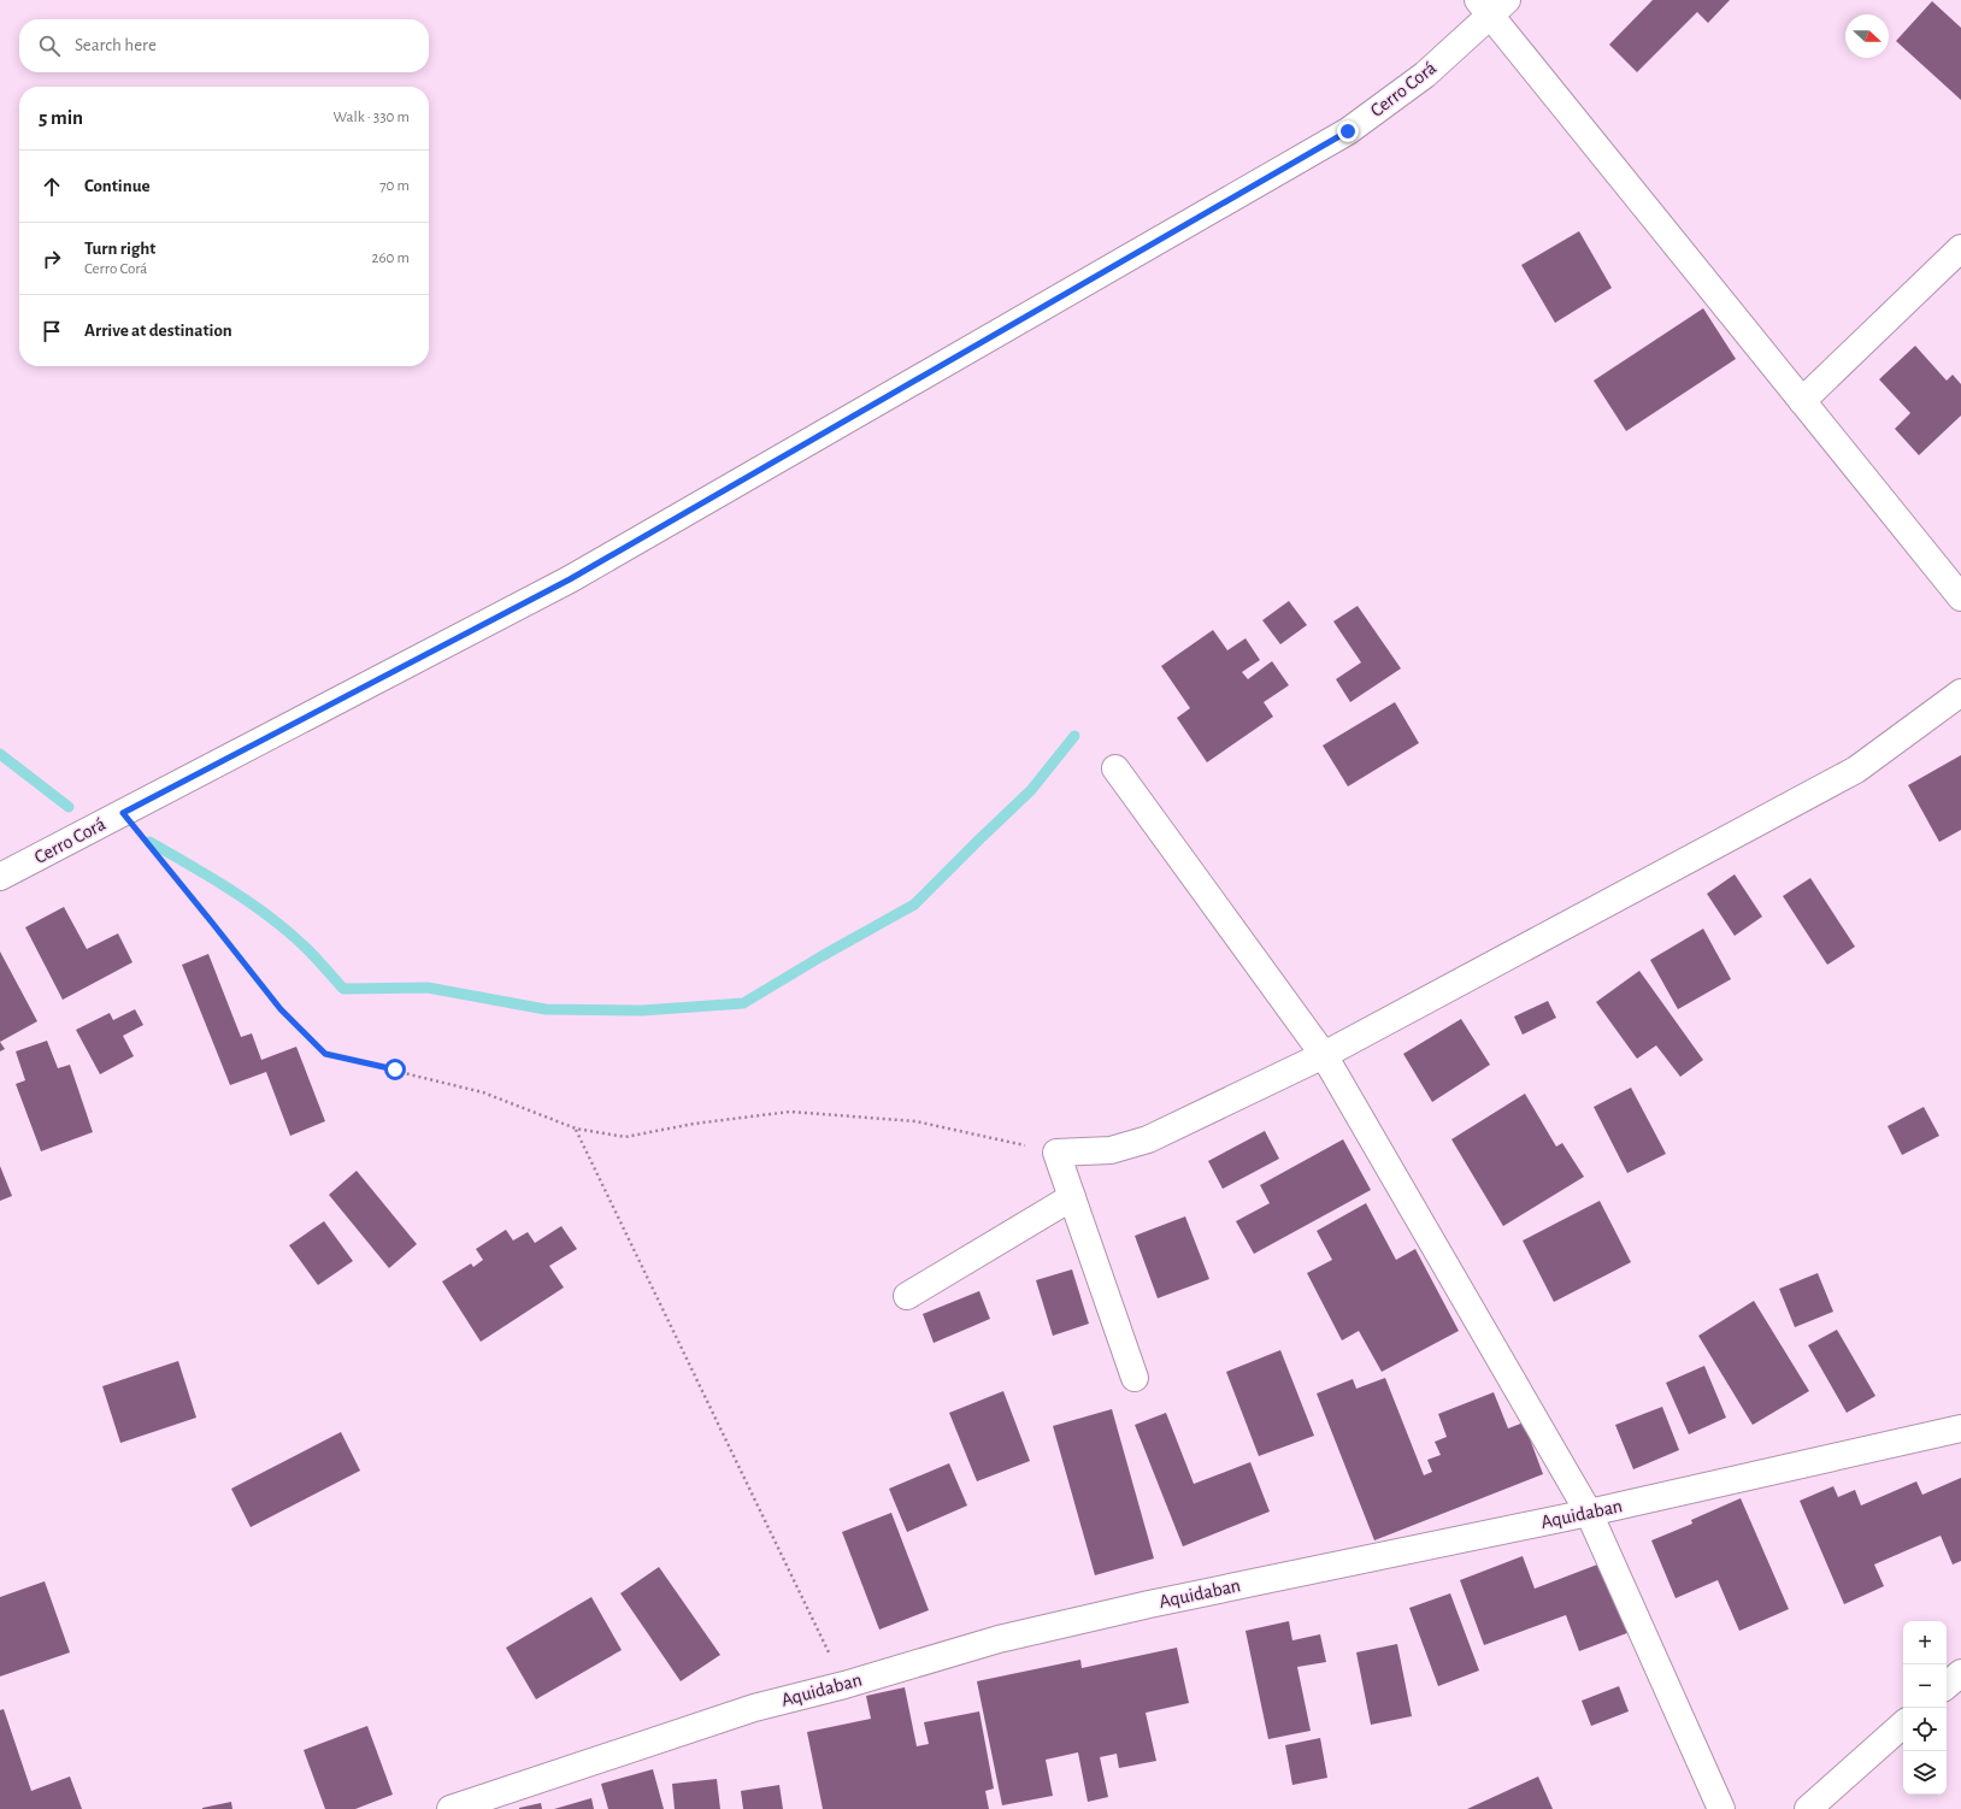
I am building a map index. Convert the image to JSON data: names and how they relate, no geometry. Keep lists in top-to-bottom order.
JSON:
{
  "streets": {
    "street": ["Cerro Corá", "Aquidaban"]
  },
  "north": "right",
  "page": {
    "search": "Search here",
    "heading": ["5 min", "Walk · 330 m"],
    "list": [
      ["Continue", "70 m"],
      ["Turn right", "Cerro Corá", "260 m"],
      "Arrive at destination"
    ],
    "map_buttons": ["+", "−"]
  }
}
